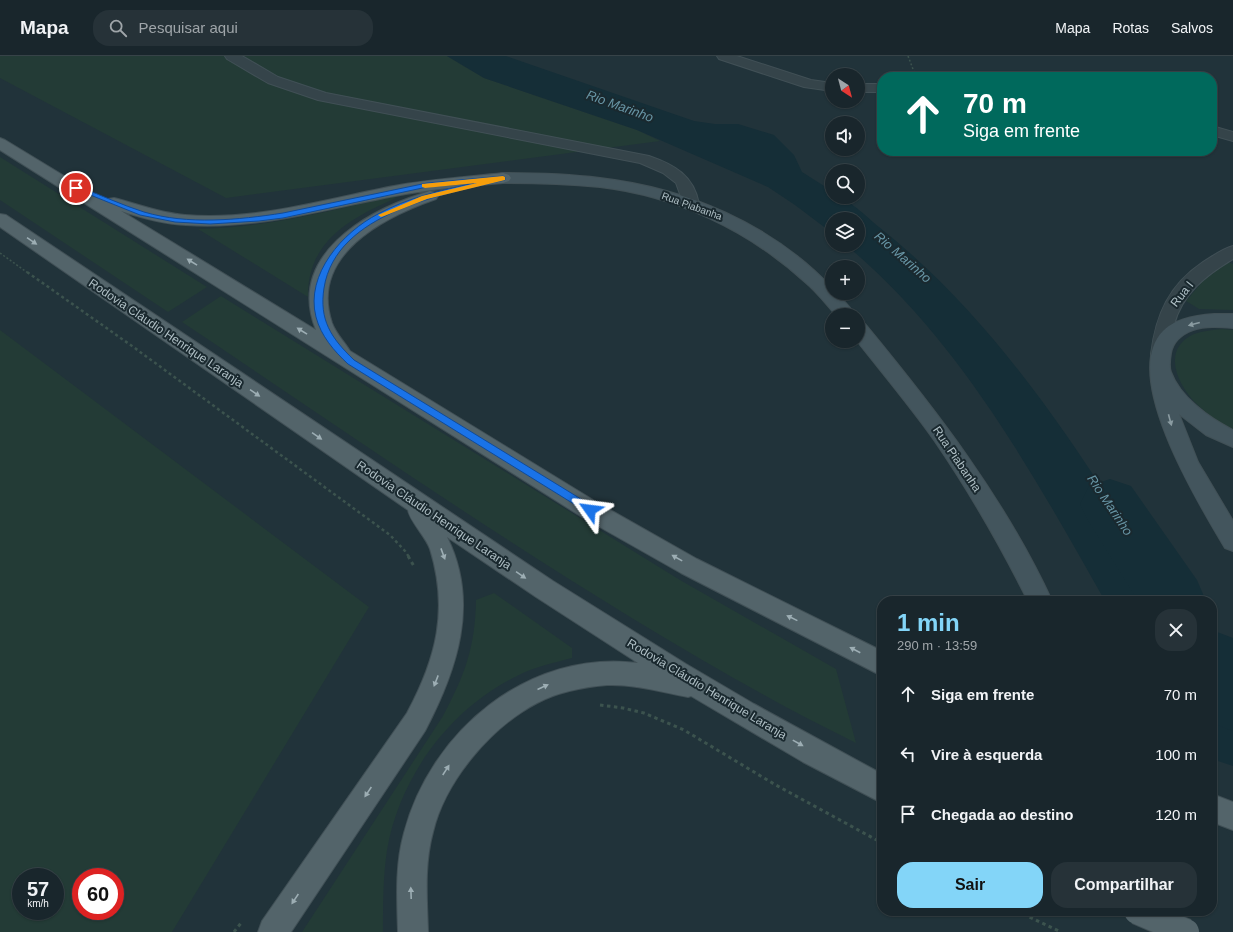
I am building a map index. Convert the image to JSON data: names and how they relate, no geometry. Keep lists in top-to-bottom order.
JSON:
{
  "streets": {
    "main road": ["Rua Piabanha", "Rodovia Cláudio Henrique Laranja"],
    "street": ["Rua I"]
  },
  "water": ["Rio Marinho"],
  "north": "bottom right",
  "page": {
    "header": "Mapa",
    "search": "Pesquisar aqui",
    "nav": ["Mapa", "Rotas", "Salvos"],
    "map_buttons": ["+", "−"],
    "turn": ["70 m", "Siga em frente"],
    "heading": ["1 min", "290 m · 13:59"],
    "list": [
      {
        "name": "Siga em frente",
        "value": "70 m"
      },
      {
        "name": "Vire à esquerda",
        "value": "100 m"
      },
      {
        "name": "Chegada ao destino",
        "value": "120 m"
      }
    ],
    "buttons": ["Sair", "Compartilhar"],
    "speed": "57 km/h",
    "limit": "60"
  }
}
